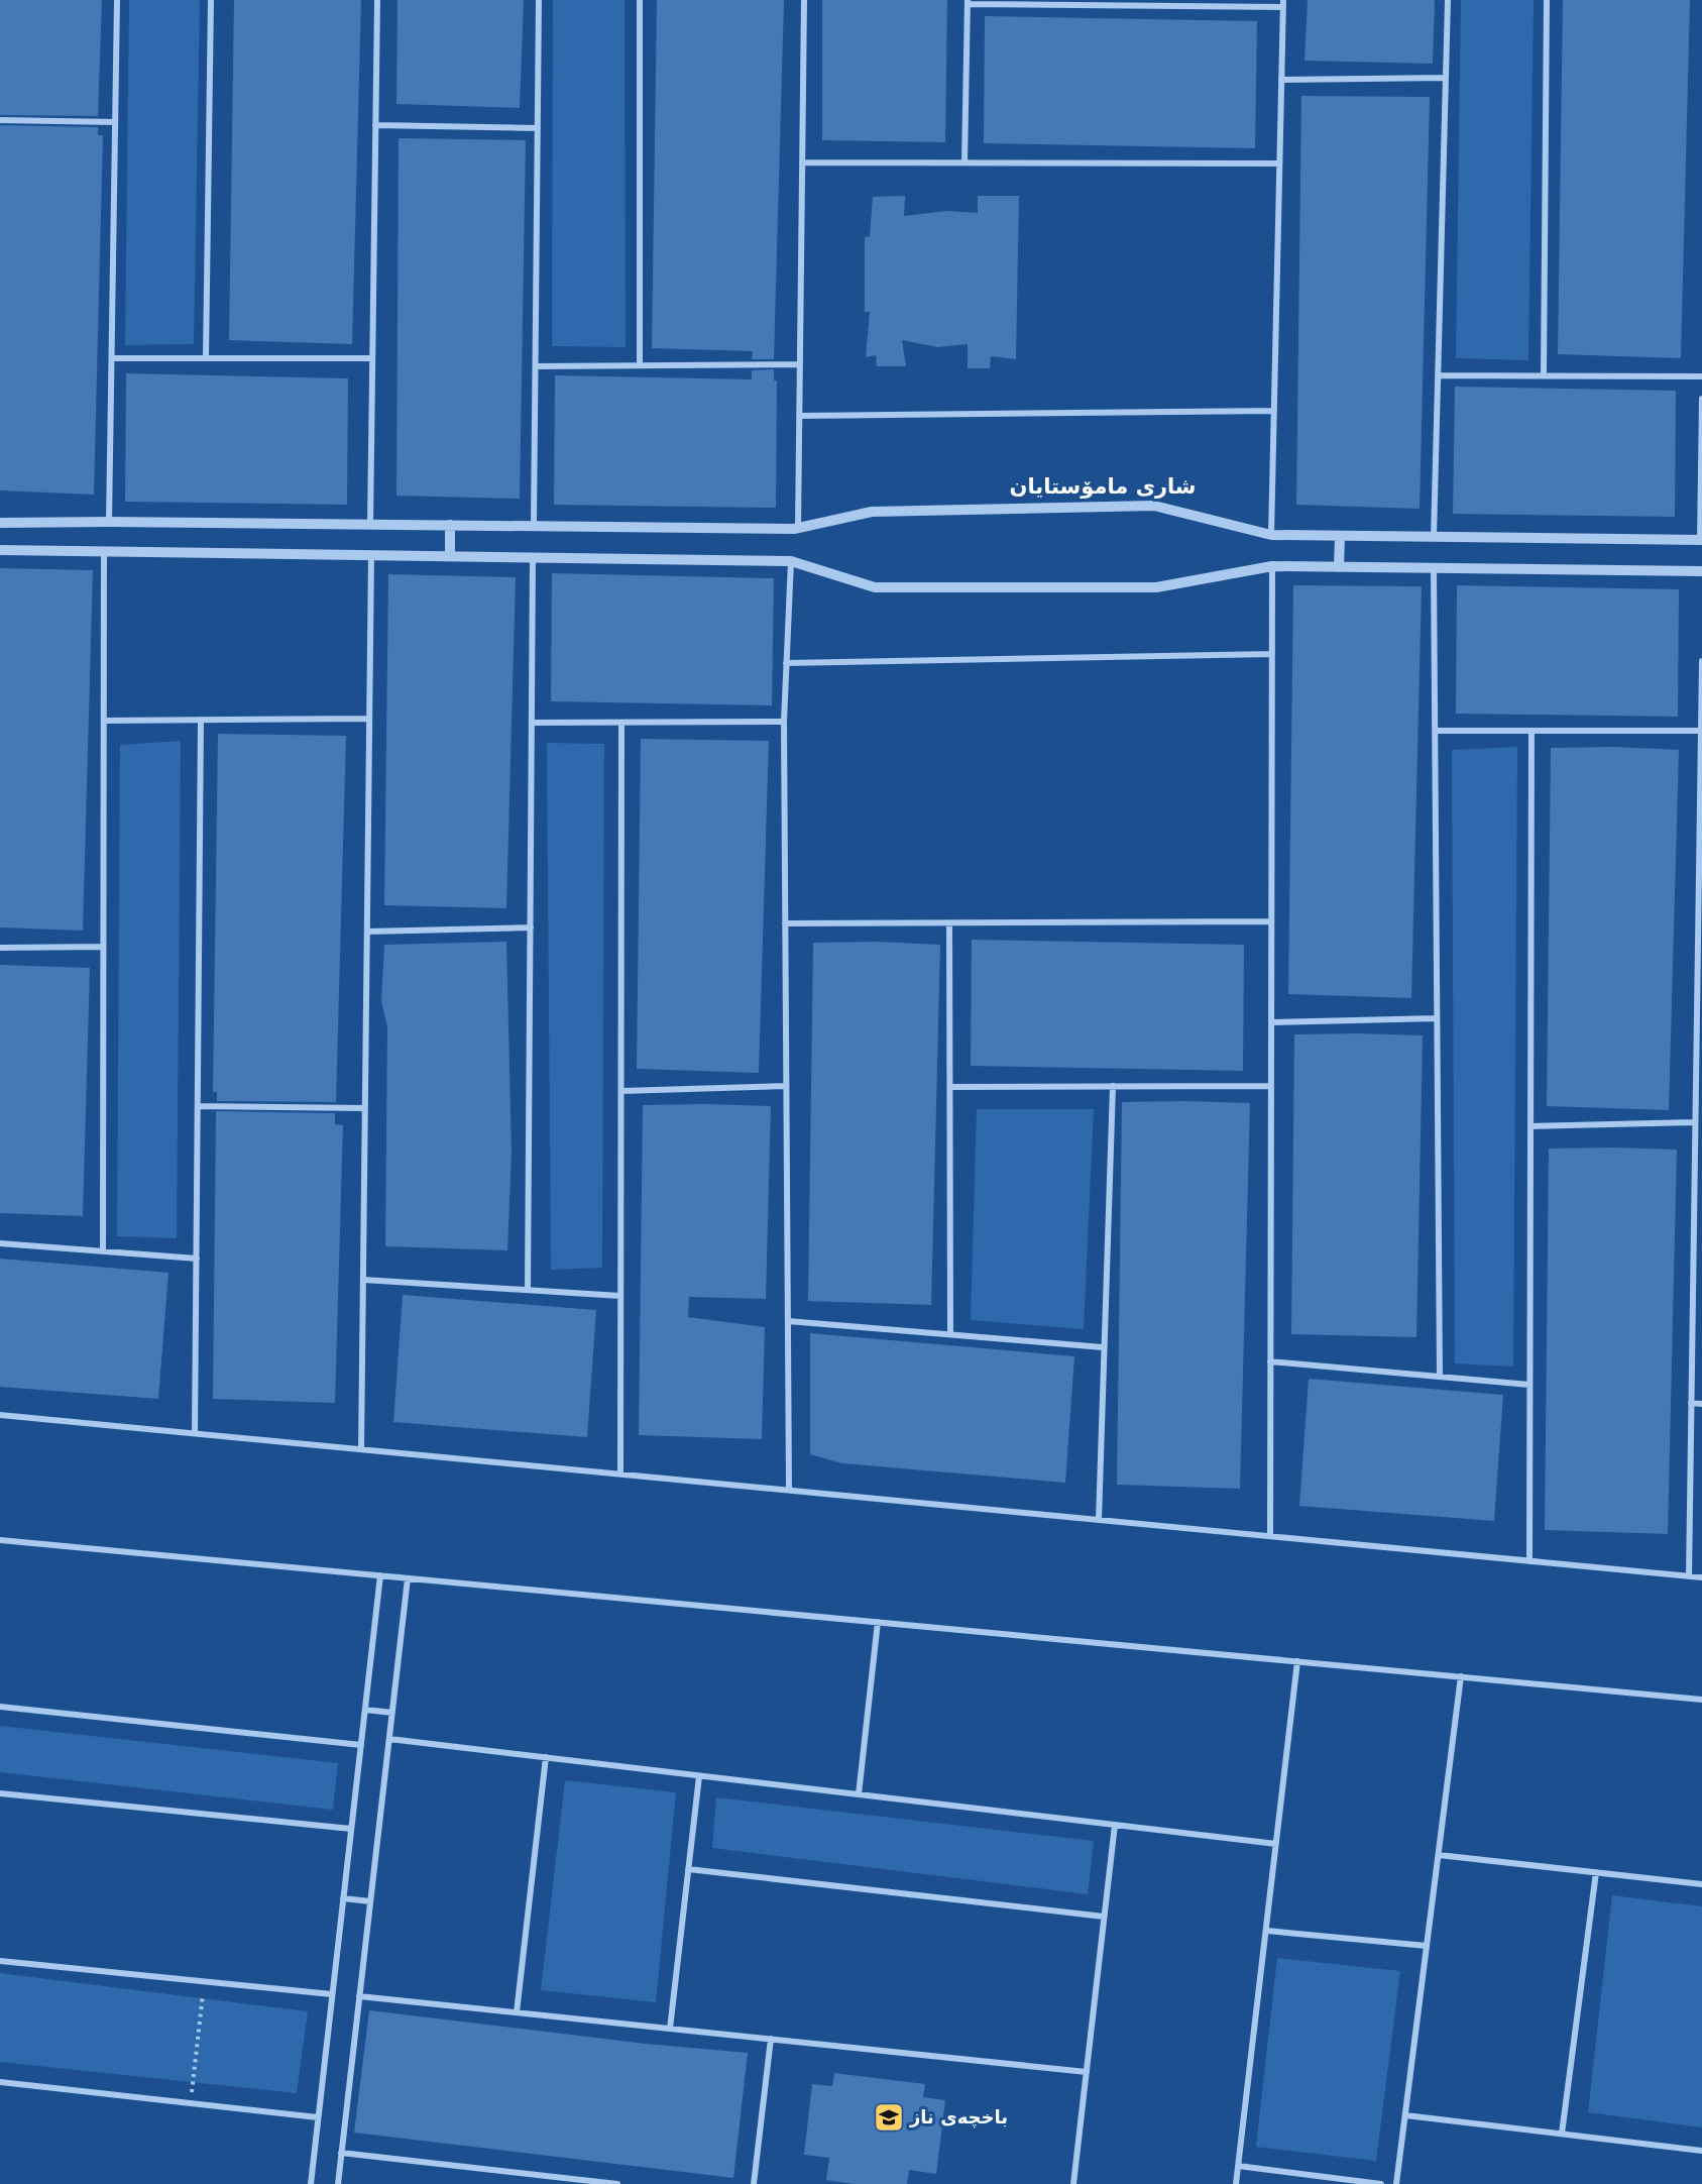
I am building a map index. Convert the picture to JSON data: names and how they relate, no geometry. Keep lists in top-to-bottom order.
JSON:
{
  "districts": ["شاری مامۆستایان"],
  "places": {
    "school or university": ["باخچەی ناز"]
  }
}
